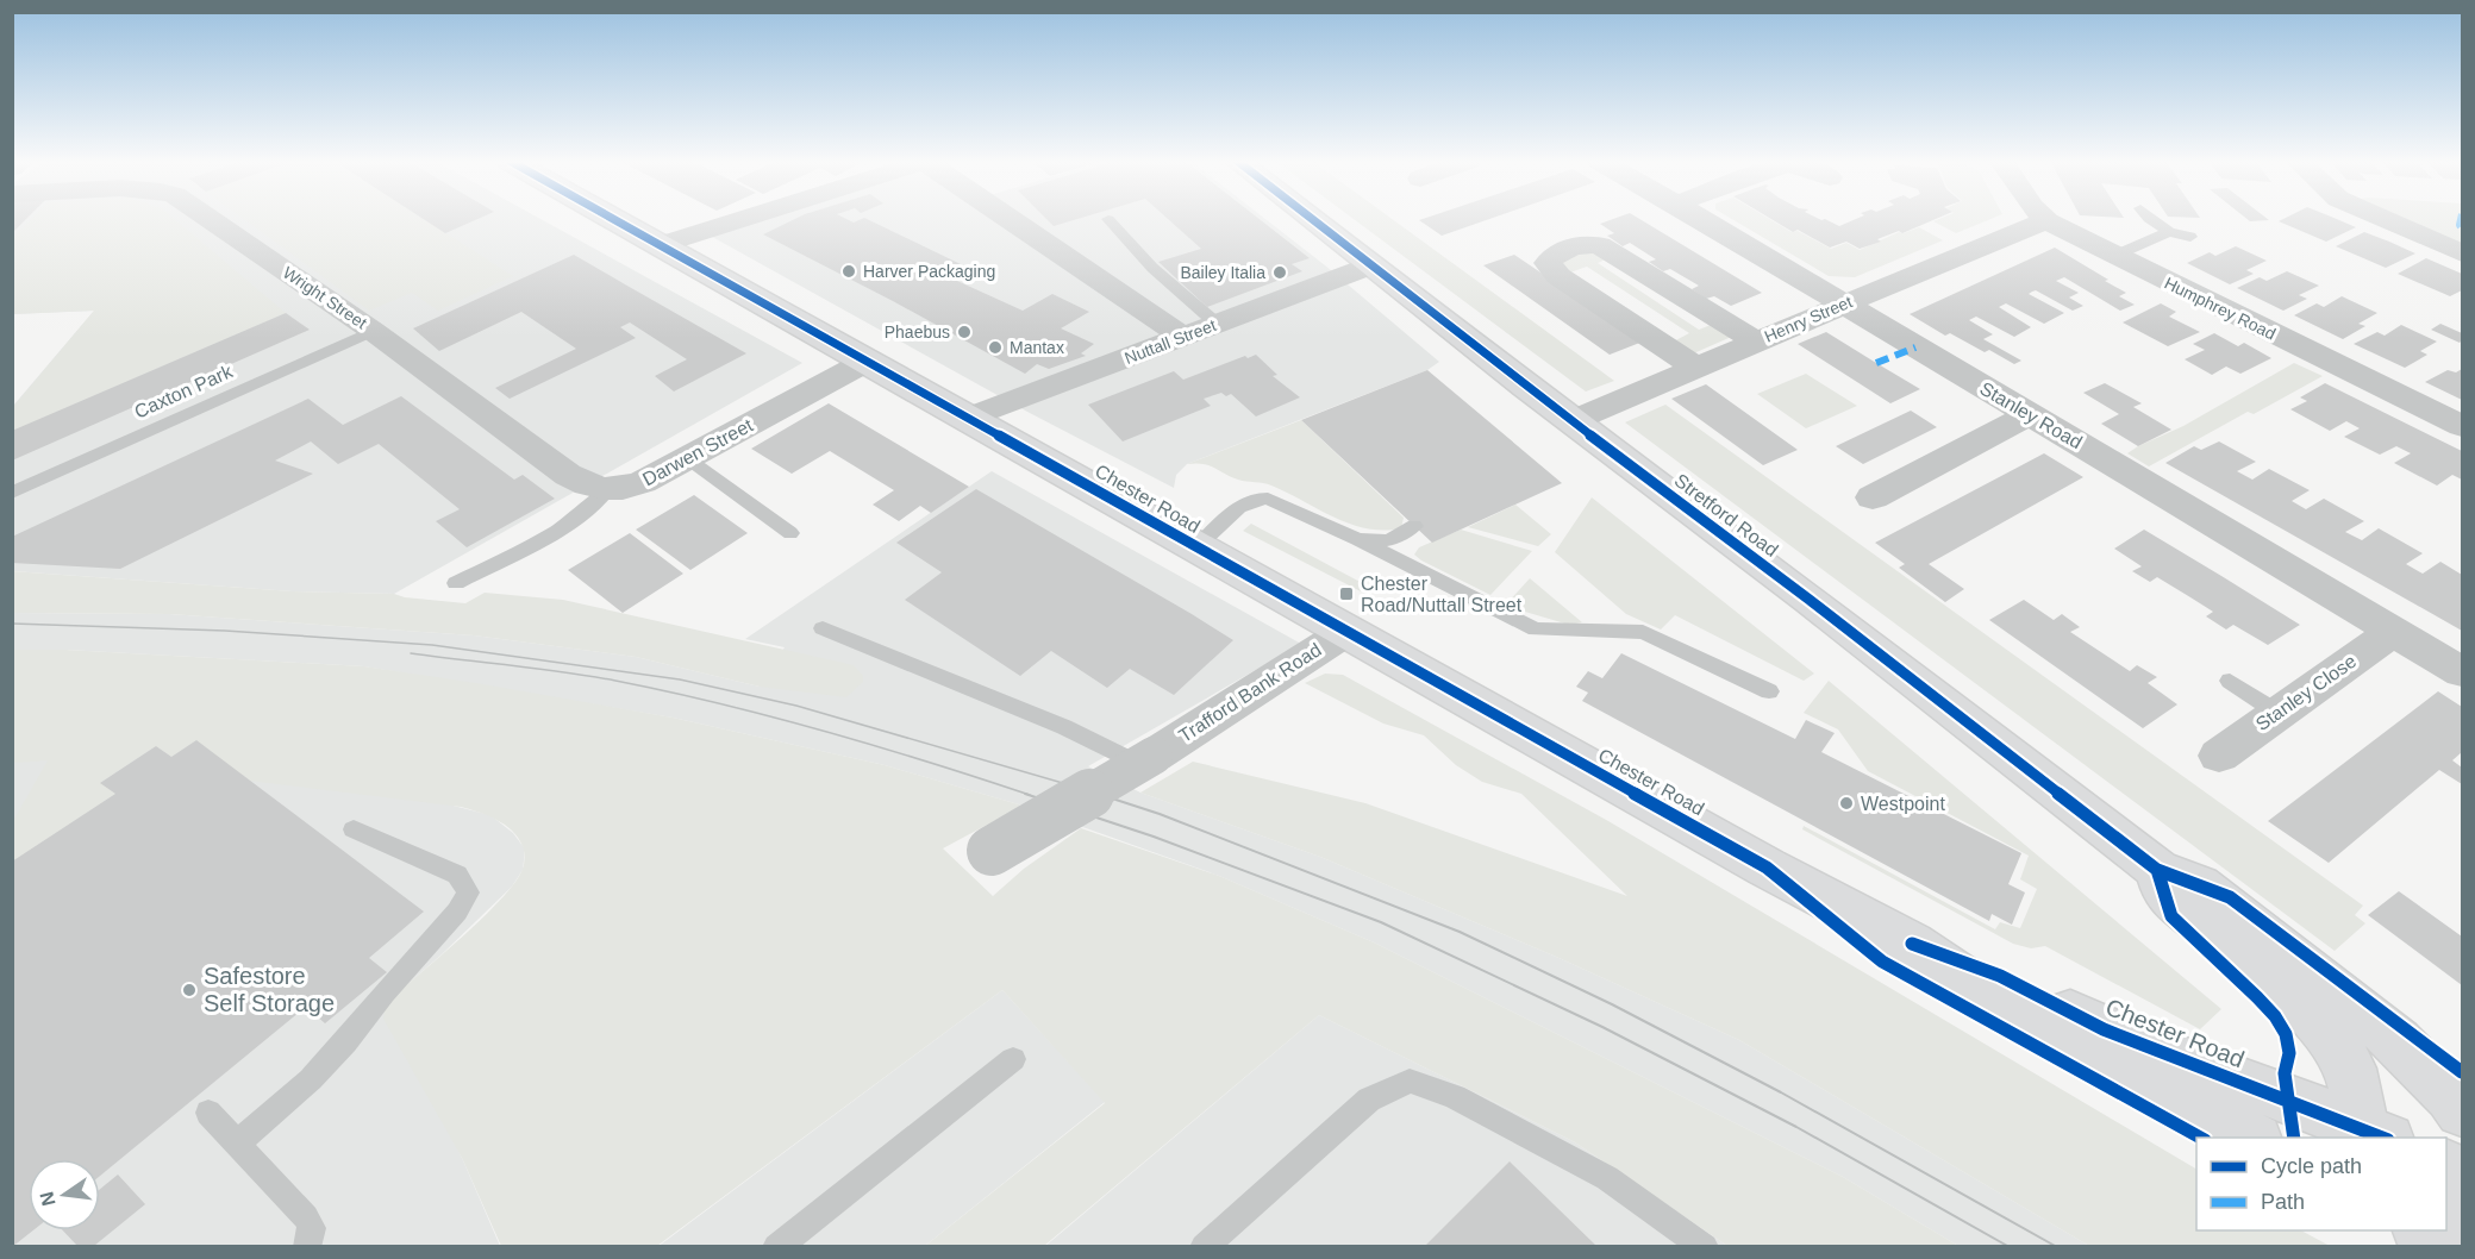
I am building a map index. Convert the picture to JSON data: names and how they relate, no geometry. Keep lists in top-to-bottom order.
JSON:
{
  "streets": {
    "main road": ["Chester Road", "Stretford Road"],
    "street": [
      "Wright Street",
      "Humphrey Road",
      "Henry Street",
      "Nuttall Street",
      "Stanley Road",
      "Darwen Street",
      "Trafford Bank Road",
      "Stanley Close"
    ],
    "lane": ["Caxton Park"]
  },
  "crossings": [
    ["Wright Street", "Caxton Park"],
    ["Wright Street", "Darwen Street"],
    ["Humphrey Road", "Henry Street"],
    ["Henry Street", "Stanley Road"],
    ["Henry Street", "Stretford Road"],
    ["Nuttall Street", "Chester Road"],
    ["Nuttall Street", "Stretford Road"],
    ["Stanley Road", "Stanley Close"],
    ["Darwen Street", "Chester Road"],
    ["Chester Road", "Trafford Bank Road"]
  ],
  "places": {
    "other": [
      "Harver Packaging",
      "Bailey Italia",
      "Phaebus",
      "Mantax",
      "Westpoint",
      "Safestore Self Storage"
    ],
    "transit": ["Chester Road/Nuttall Street"]
  },
  "legend": ["Cycle path", "Path"],
  "north": "left"
}
